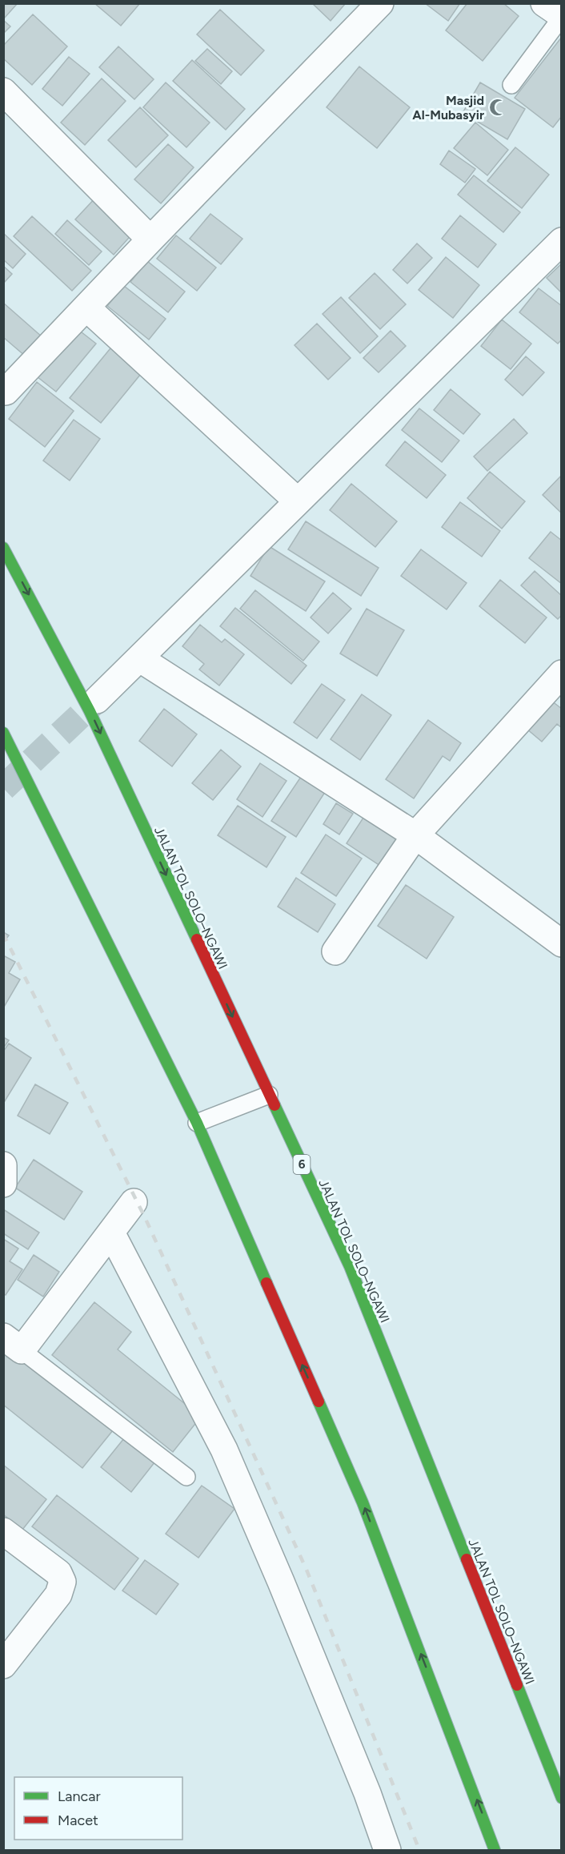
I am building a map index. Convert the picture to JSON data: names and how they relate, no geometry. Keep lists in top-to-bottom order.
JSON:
{
  "streets": {
    "highway": ["JALAN TOL SOLO–NGAWI", "6"]
  },
  "places": {
    "mosque": ["Masjid Al-Mubasyir"]
  },
  "legend": ["Lancar", "Macet"]
}
